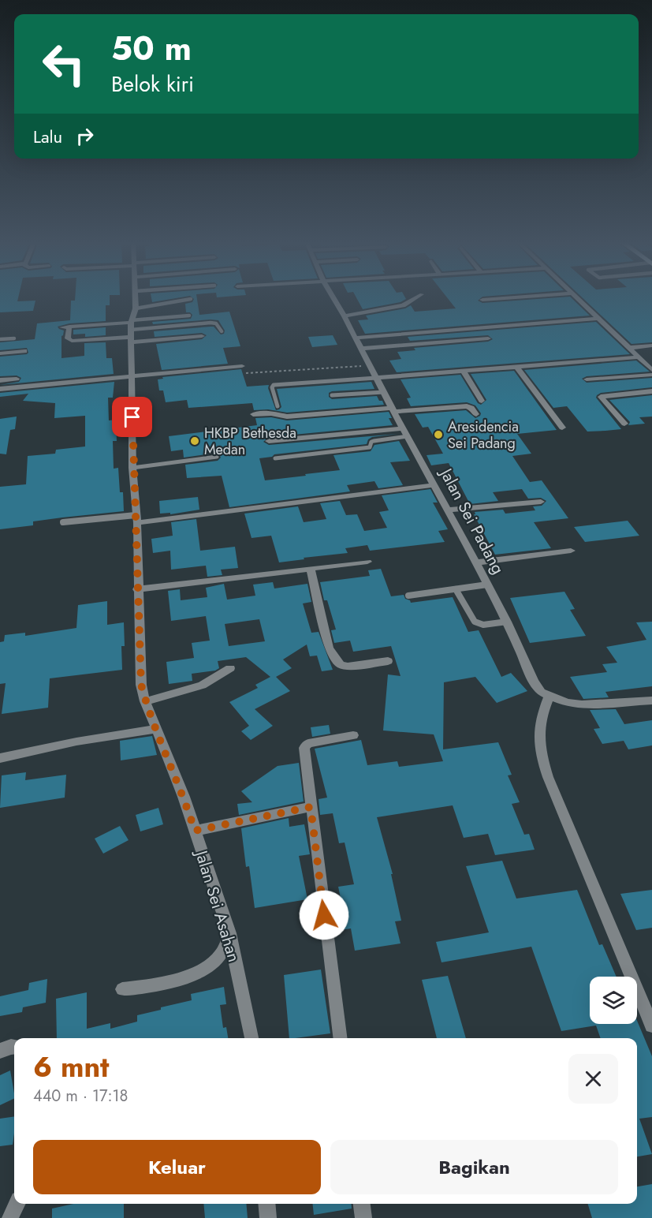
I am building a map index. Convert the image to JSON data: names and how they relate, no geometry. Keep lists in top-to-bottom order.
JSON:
{
  "streets": {
    "street": ["Jalan Sei Padang", "Jalan Sei Asahan"]
  },
  "places": ["Aresidencia Sei Padang", "HKBP Bethesda Medan"],
  "page": {
    "turn": ["50 m", "Belok kiri"],
    "then": "Lalu",
    "heading": ["6 mnt", "440 m · 17:18"],
    "buttons": ["Keluar", "Bagikan"]
  }
}
